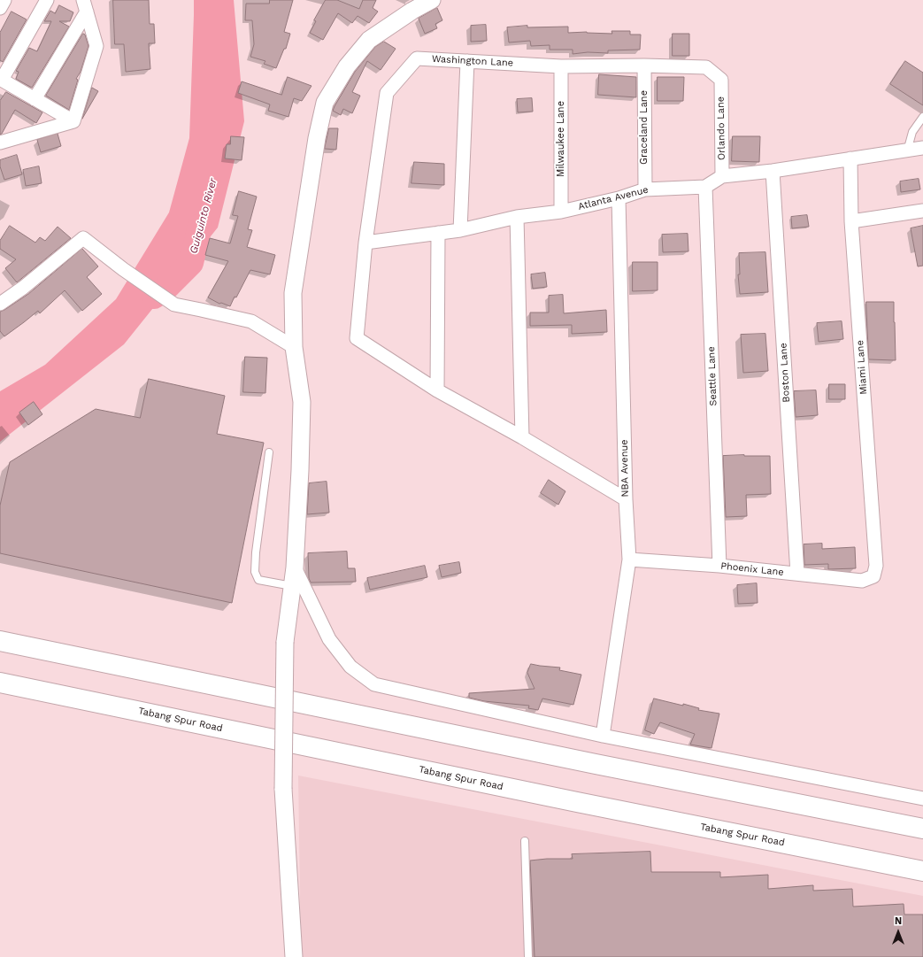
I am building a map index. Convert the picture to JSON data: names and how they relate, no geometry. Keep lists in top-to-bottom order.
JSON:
{
  "streets": {
    "highway": ["Tabang Spur Road"],
    "street": [
      "Washington Lane",
      "Graceland Lane",
      "Orlando Lane",
      "Milwaukee Lane",
      "Atlanta Avenue",
      "Miami Lane",
      "Boston Lane",
      "Seattle Lane",
      "NBA Avenue",
      "Phoenix Lane"
    ]
  },
  "crossings": [
    ["Washington Lane", "Graceland Lane"],
    ["Washington Lane", "Orlando Lane"],
    ["Washington Lane", "Milwaukee Lane"],
    ["Washington Lane", "Atlanta Avenue"],
    ["Graceland Lane", "Atlanta Avenue"],
    ["Orlando Lane", "Atlanta Avenue"],
    ["Milwaukee Lane", "Atlanta Avenue"],
    ["Atlanta Avenue", "Miami Lane"],
    ["Atlanta Avenue", "Boston Lane"],
    ["Atlanta Avenue", "Seattle Lane"],
    ["Atlanta Avenue", "NBA Avenue"],
    ["Miami Lane", "Phoenix Lane"],
    ["Boston Lane", "Phoenix Lane"],
    ["Seattle Lane", "Phoenix Lane"],
    ["NBA Avenue", "Phoenix Lane"]
  ],
  "water": ["Guiguinto River"],
  "north": "top"
}
